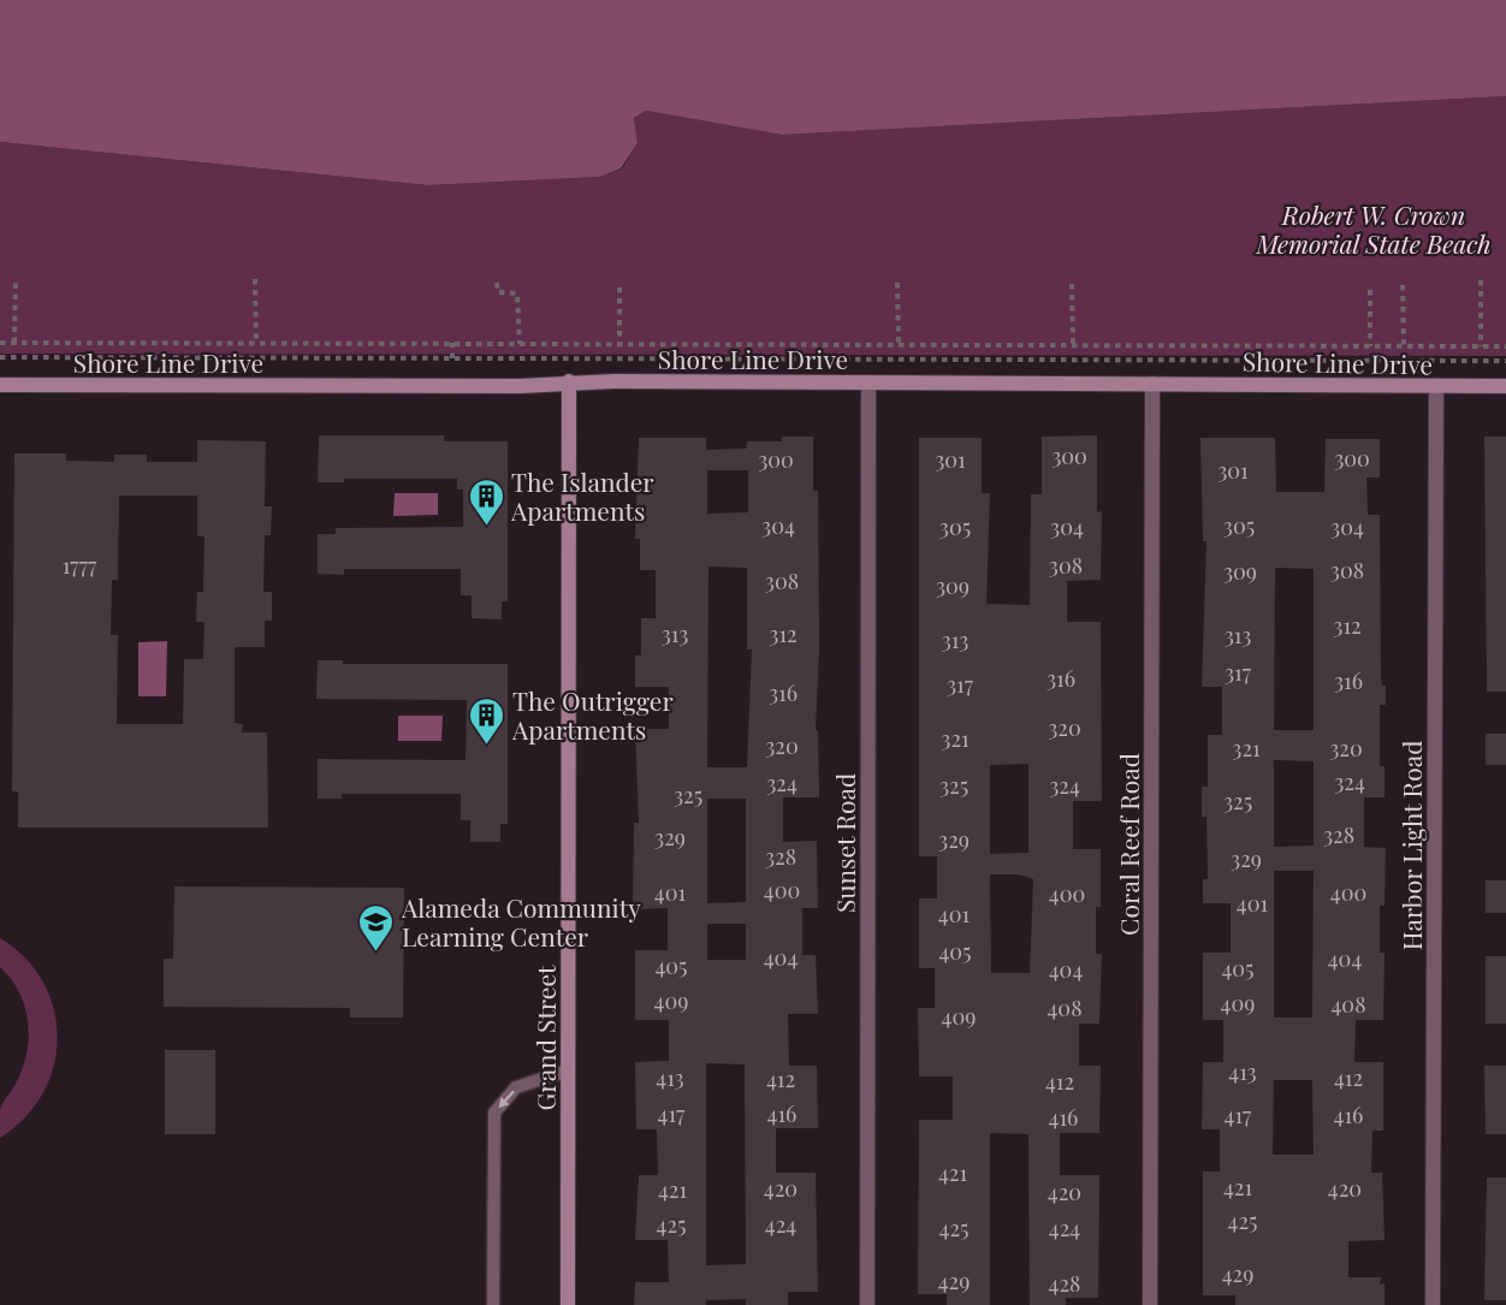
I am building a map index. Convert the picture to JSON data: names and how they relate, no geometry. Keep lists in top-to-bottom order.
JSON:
{
  "streets": {
    "street": [
      "Shore Line Drive",
      "Sunset Road",
      "Coral Reef Road",
      "Harbor Light Road",
      "Grand Street"
    ]
  },
  "crossings": [
    ["Shore Line Drive", "Sunset Road"],
    ["Shore Line Drive", "Coral Reef Road"],
    ["Shore Line Drive", "Harbor Light Road"],
    ["Shore Line Drive", "Grand Street"]
  ],
  "parks": ["Robert W. Crown Memorial State Beach"],
  "places": {
    "building": ["The Islander Apartments", "The Outrigger Apartments"],
    "school or university": ["Alameda Community Learning Center"]
  },
  "house_numbers": [
    "300",
    "300",
    "300",
    "301",
    "301",
    "304",
    "305",
    "305",
    "304",
    "304",
    "1777",
    "308",
    "308",
    "309",
    "308",
    "309",
    "312",
    "313",
    "312",
    "313",
    "313",
    "317",
    "316",
    "316",
    "317",
    "316",
    "320",
    "321",
    "320",
    "321",
    "320",
    "324",
    "324",
    "325",
    "324",
    "325",
    "325",
    "328",
    "329",
    "329",
    "328",
    "329",
    "400",
    "401",
    "400",
    "400",
    "401",
    "401",
    "405",
    "404",
    "404",
    "405",
    "405",
    "404",
    "409",
    "409",
    "408",
    "408",
    "409",
    "413",
    "413",
    "412",
    "412",
    "412",
    "417",
    "416",
    "417",
    "416",
    "416",
    "421",
    "421",
    "420",
    "420",
    "421",
    "420",
    "425",
    "425",
    "424",
    "425",
    "424",
    "429",
    "429",
    "428"
  ]
}
